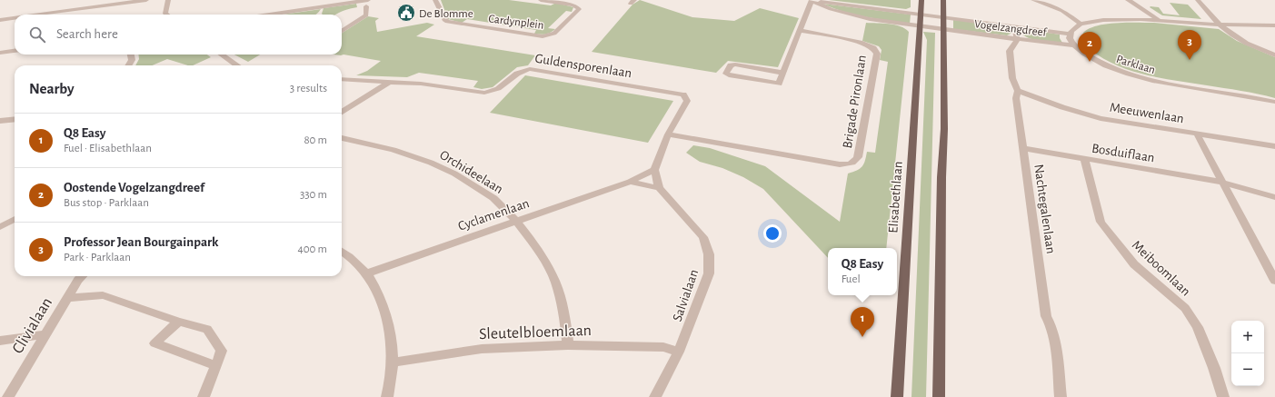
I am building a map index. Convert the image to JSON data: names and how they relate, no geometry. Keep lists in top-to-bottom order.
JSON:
{
  "streets": {
    "main road": ["Elisabethlaan"],
    "street": [
      "Cardynplein",
      "Vogelzangdreef",
      "Parklaan",
      "Guldensporenlaan",
      "Brigade Pironlaan",
      "Meeuwenlaan",
      "Bosduiflaan",
      "Orchideelaan",
      "Nachtegalenlaan",
      "Cyclamenlaan",
      "Meiboomlaan",
      "Salvialaan",
      "Clivialaan",
      "Sleutelbloemlaan"
    ]
  },
  "crossings": [
    ["Vogelzangdreef", "Parklaan"],
    ["Vogelzangdreef", "Elisabethlaan"],
    ["Vogelzangdreef", "Nachtegalenlaan"],
    ["Guldensporenlaan", "Brigade Pironlaan"],
    ["Guldensporenlaan", "Cyclamenlaan"],
    ["Guldensporenlaan", "Salvialaan"],
    ["Meeuwenlaan", "Nachtegalenlaan"],
    ["Bosduiflaan", "Nachtegalenlaan"],
    ["Bosduiflaan", "Meiboomlaan"],
    ["Orchideelaan", "Cyclamenlaan"],
    ["Orchideelaan", "Sleutelbloemlaan"],
    ["Cyclamenlaan", "Salvialaan"],
    ["Salvialaan", "Sleutelbloemlaan"]
  ],
  "places": {
    "public building": ["De Blomme"]
  },
  "page": {
    "search": "Search here",
    "pins": ["3", "2", "1"],
    "heading": ["Nearby", "3 results"],
    "list": [
      {
        "mark": "1",
        "name": "Q8 Easy",
        "note": "Fuel · Elisabethlaan",
        "value": "80 m"
      },
      {
        "mark": "2",
        "name": "Oostende Vogelzangdreef",
        "note": "Bus stop · Parklaan",
        "value": "330 m"
      },
      {
        "mark": "3",
        "name": "Professor Jean Bourgainpark",
        "note": "Park · Parklaan",
        "value": "400 m"
      }
    ],
    "popup": ["Q8 Easy", "Fuel"],
    "map_buttons": ["+", "−"]
  }
}
